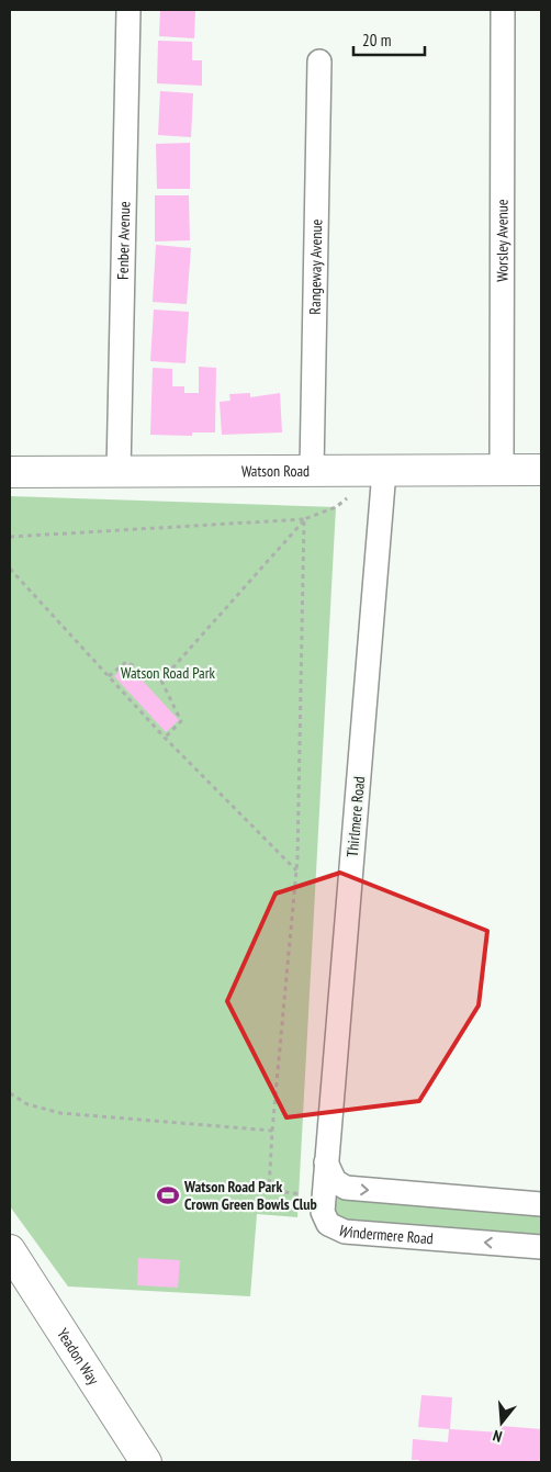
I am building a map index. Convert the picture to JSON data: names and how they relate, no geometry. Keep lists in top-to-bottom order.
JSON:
{
  "streets": {
    "street": [
      "Fenber Avenue",
      "Worsley Avenue",
      "Rangeway Avenue",
      "Watson Road",
      "Thirlmere Road",
      "Windermere Road",
      "Yeadon Way"
    ]
  },
  "crossings": [
    ["Fenber Avenue", "Watson Road"],
    ["Worsley Avenue", "Watson Road"],
    ["Rangeway Avenue", "Watson Road"],
    ["Watson Road", "Thirlmere Road"],
    ["Thirlmere Road", "Windermere Road"]
  ],
  "parks": ["Watson Road Park"],
  "places": {
    "sports": ["Watson Road Park Crown Green Bowls Club"]
  },
  "scale_bar": "20 m",
  "north": "bottom"
}
